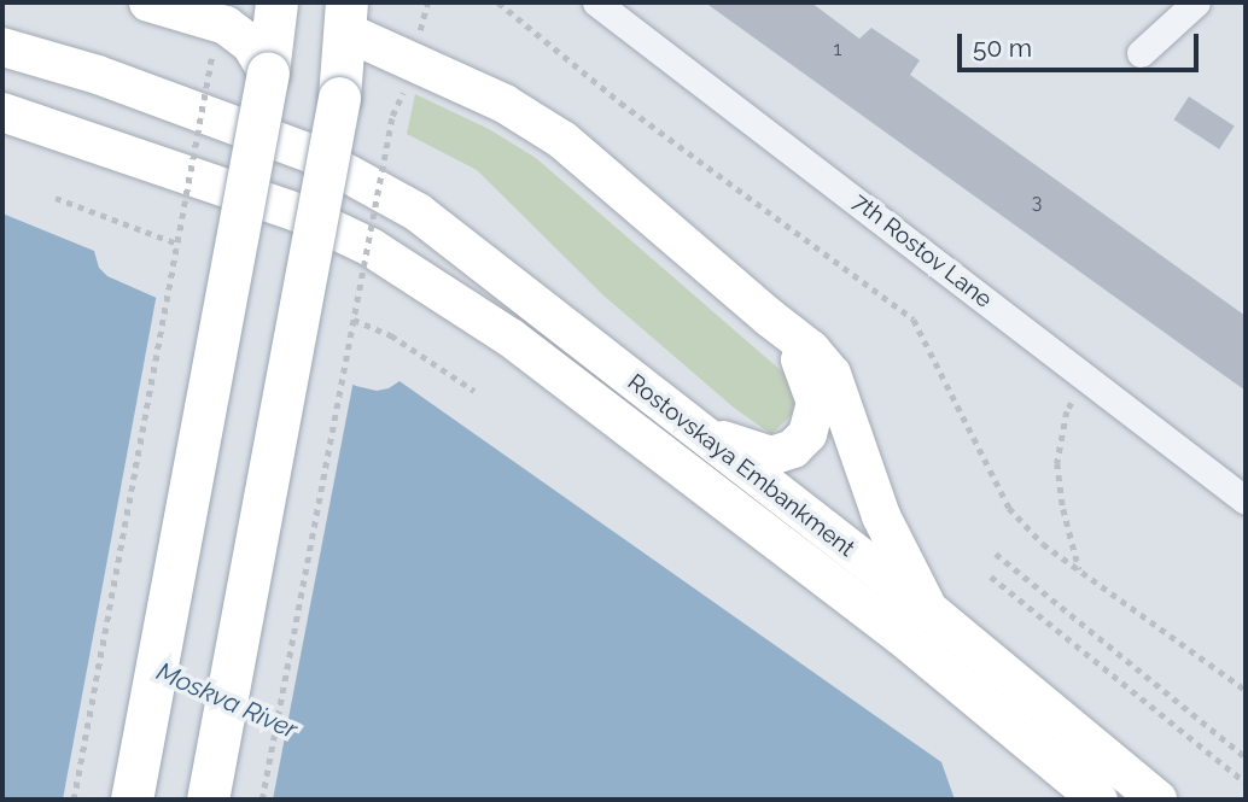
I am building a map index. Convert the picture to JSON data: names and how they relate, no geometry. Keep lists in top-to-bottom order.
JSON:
{
  "streets": {
    "main road": ["Rostovskaya Embankment"],
    "street": ["7th Rostov Lane"]
  },
  "water": ["Moskva River"],
  "house_numbers": ["1", "3"],
  "scale_bar": "50 m"
}
